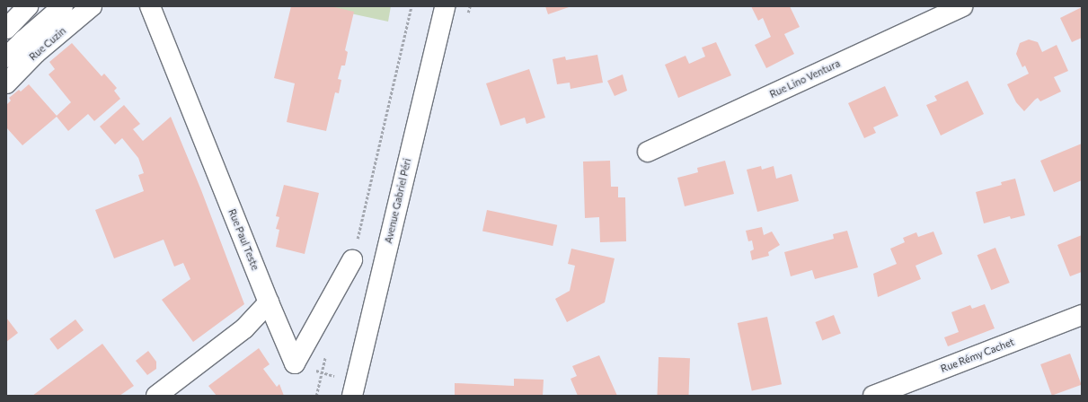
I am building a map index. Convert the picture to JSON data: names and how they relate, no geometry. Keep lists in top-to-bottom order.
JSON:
{
  "streets": {
    "street": [
      "Rue Cuzin",
      "Rue Lino Ventura",
      "Avenue Gabriel Péri",
      "Rue Paul Teste",
      "Rue Rémy Cachet"
    ]
  }
}
